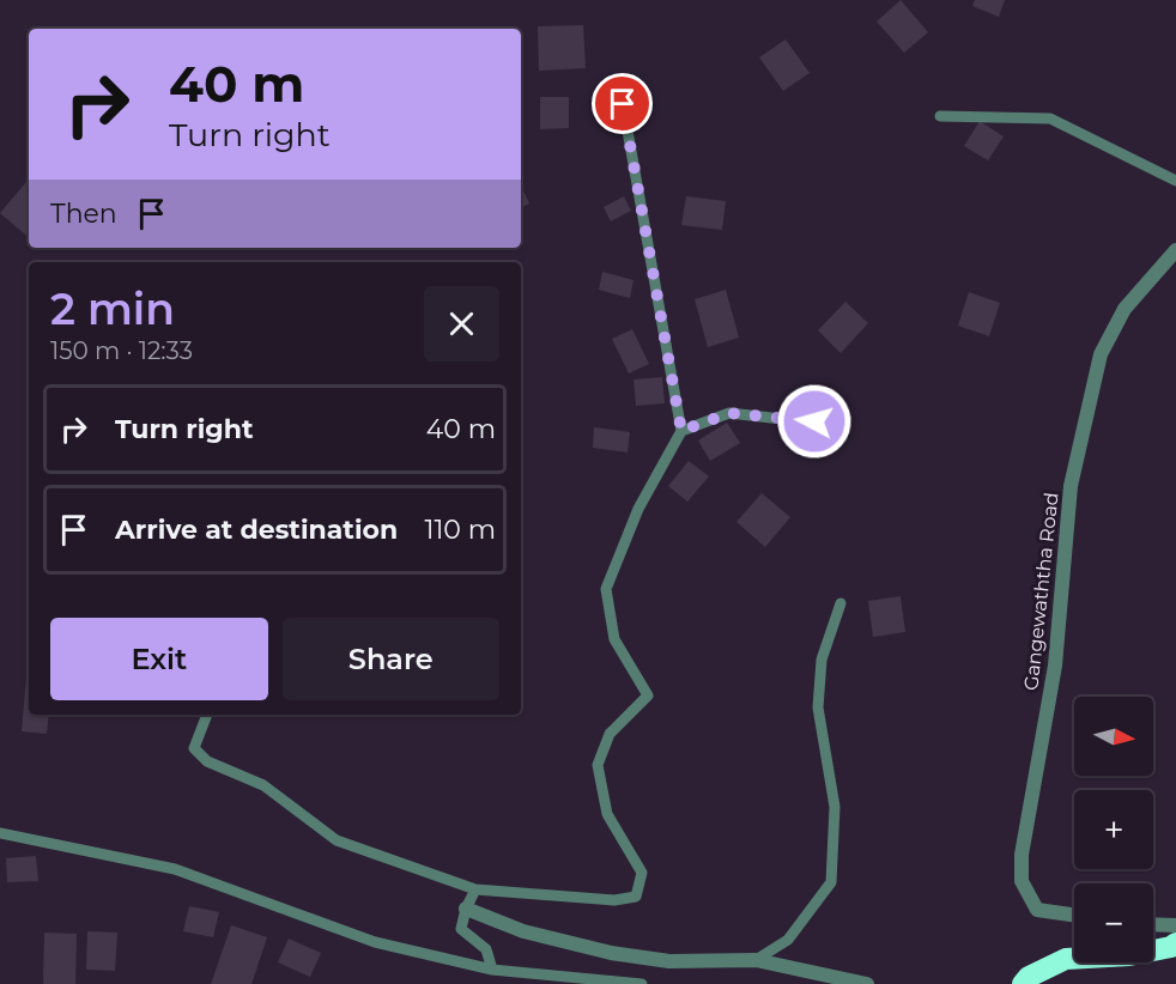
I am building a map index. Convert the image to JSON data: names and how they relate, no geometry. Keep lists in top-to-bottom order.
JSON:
{
  "streets": {
    "street": ["Gangewaththa Road"]
  },
  "north": "right",
  "page": {
    "turn": ["40 m", "Turn right"],
    "then": "Then",
    "heading": ["2 min", "150 m · 12:33"],
    "list": [
      {
        "name": "Turn right",
        "value": "40 m"
      },
      {
        "name": "Arrive at destination",
        "value": "110 m"
      }
    ],
    "buttons": ["Exit", "Share"],
    "map_buttons": ["+", "−"]
  }
}
